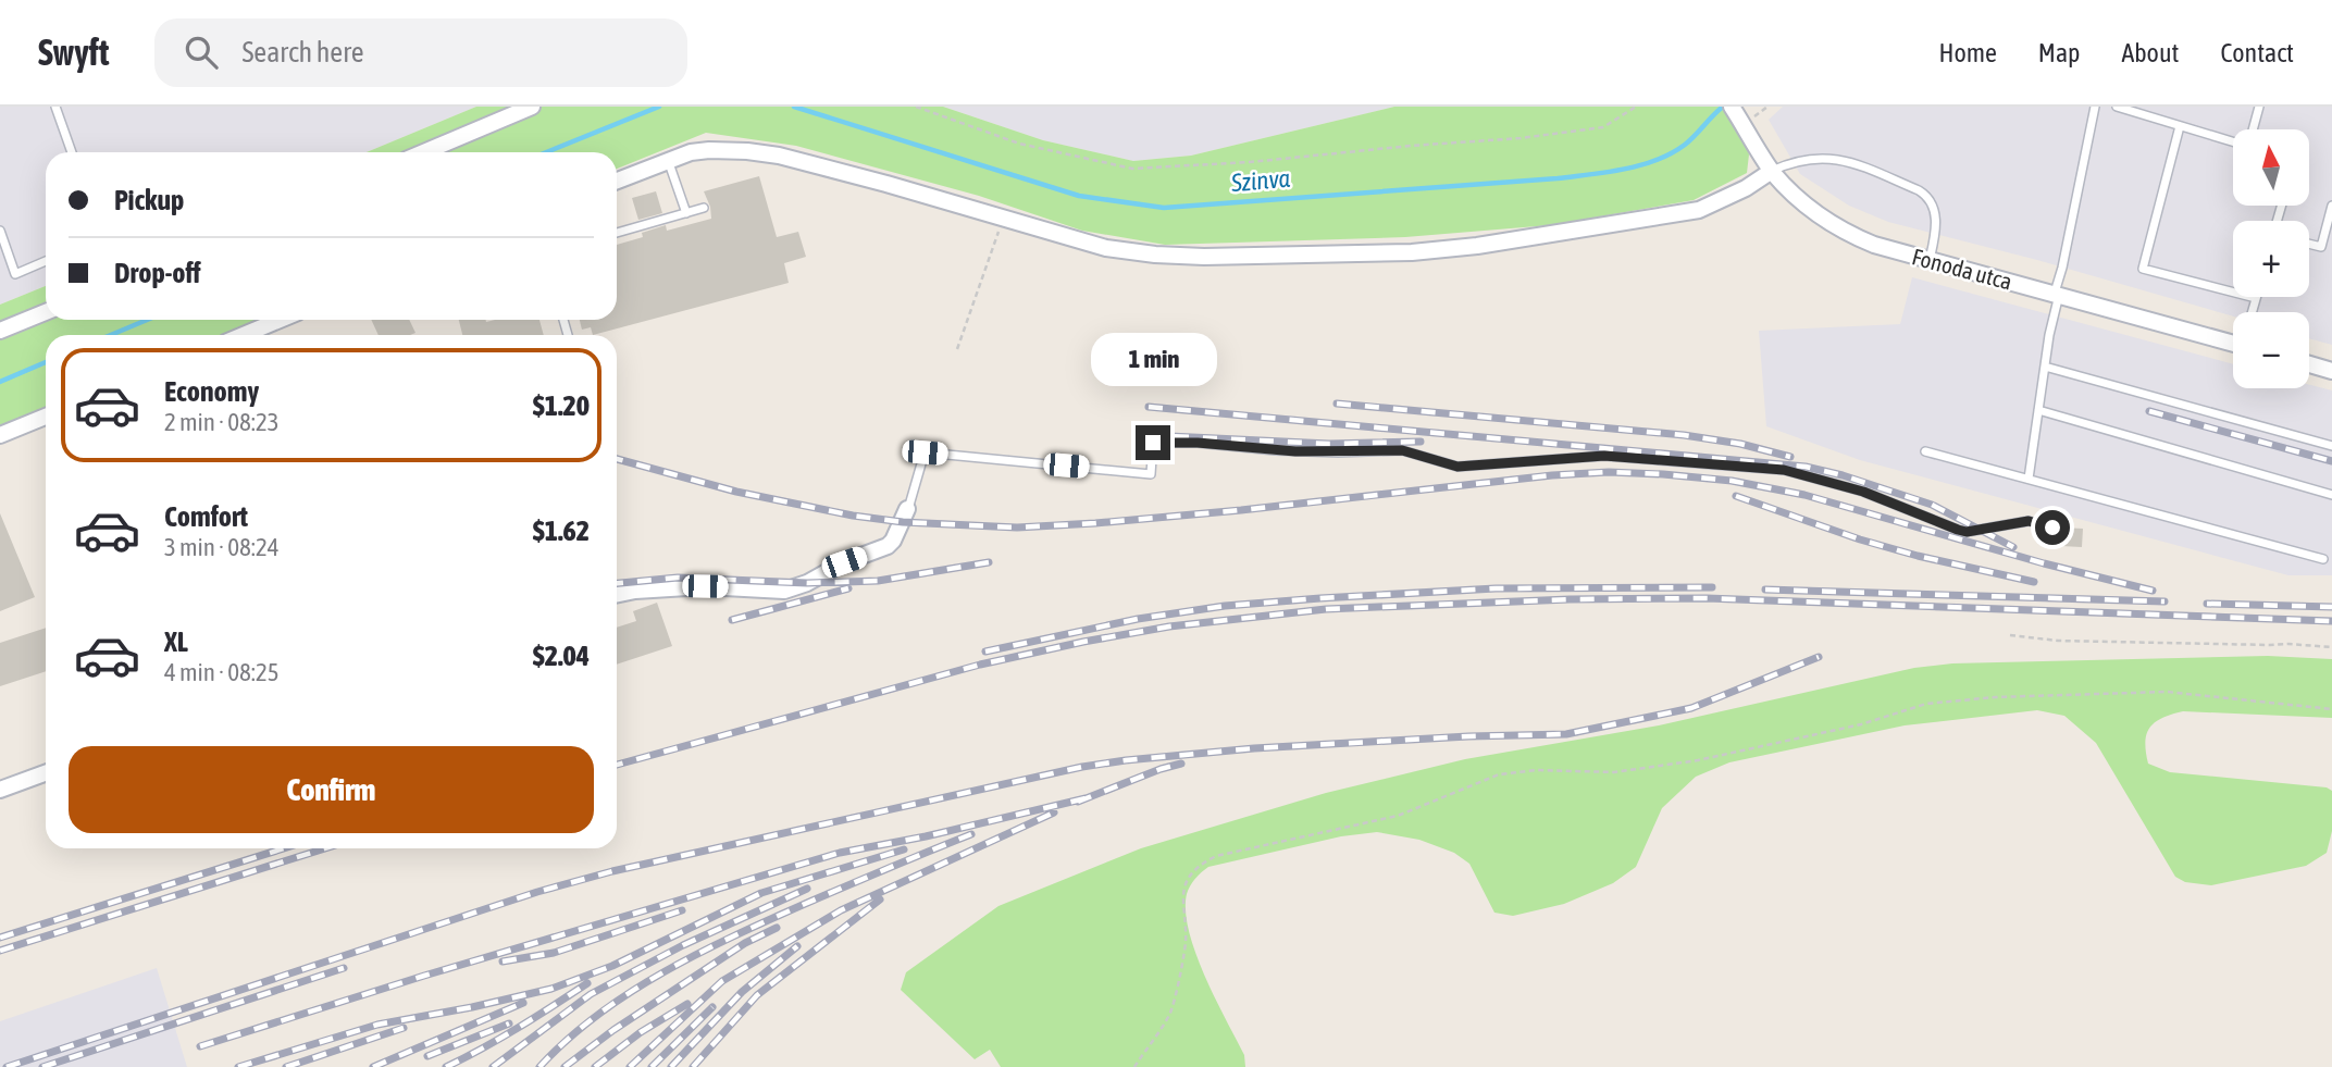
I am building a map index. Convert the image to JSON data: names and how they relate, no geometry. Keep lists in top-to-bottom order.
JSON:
{
  "streets": {
    "street": ["Fonoda utca"]
  },
  "water": ["Szinva"],
  "north": "top",
  "page": {
    "header": "Swyft",
    "search": "Search here",
    "nav": [
      "Home",
      "Map",
      "About",
      "Contact"
    ],
    "map_buttons": ["+", "−"],
    "banner": ["Pickup", "Drop-off"],
    "bubble": "1 min",
    "list": [
      {
        "name": "Economy",
        "note": "2 min · 08:23",
        "value": "$1.20"
      },
      {
        "name": "Comfort",
        "note": "3 min · 08:24",
        "value": "$1.62"
      },
      {
        "name": "XL",
        "note": "4 min · 08:25",
        "value": "$2.04"
      }
    ],
    "buttons": "Confirm"
  }
}
